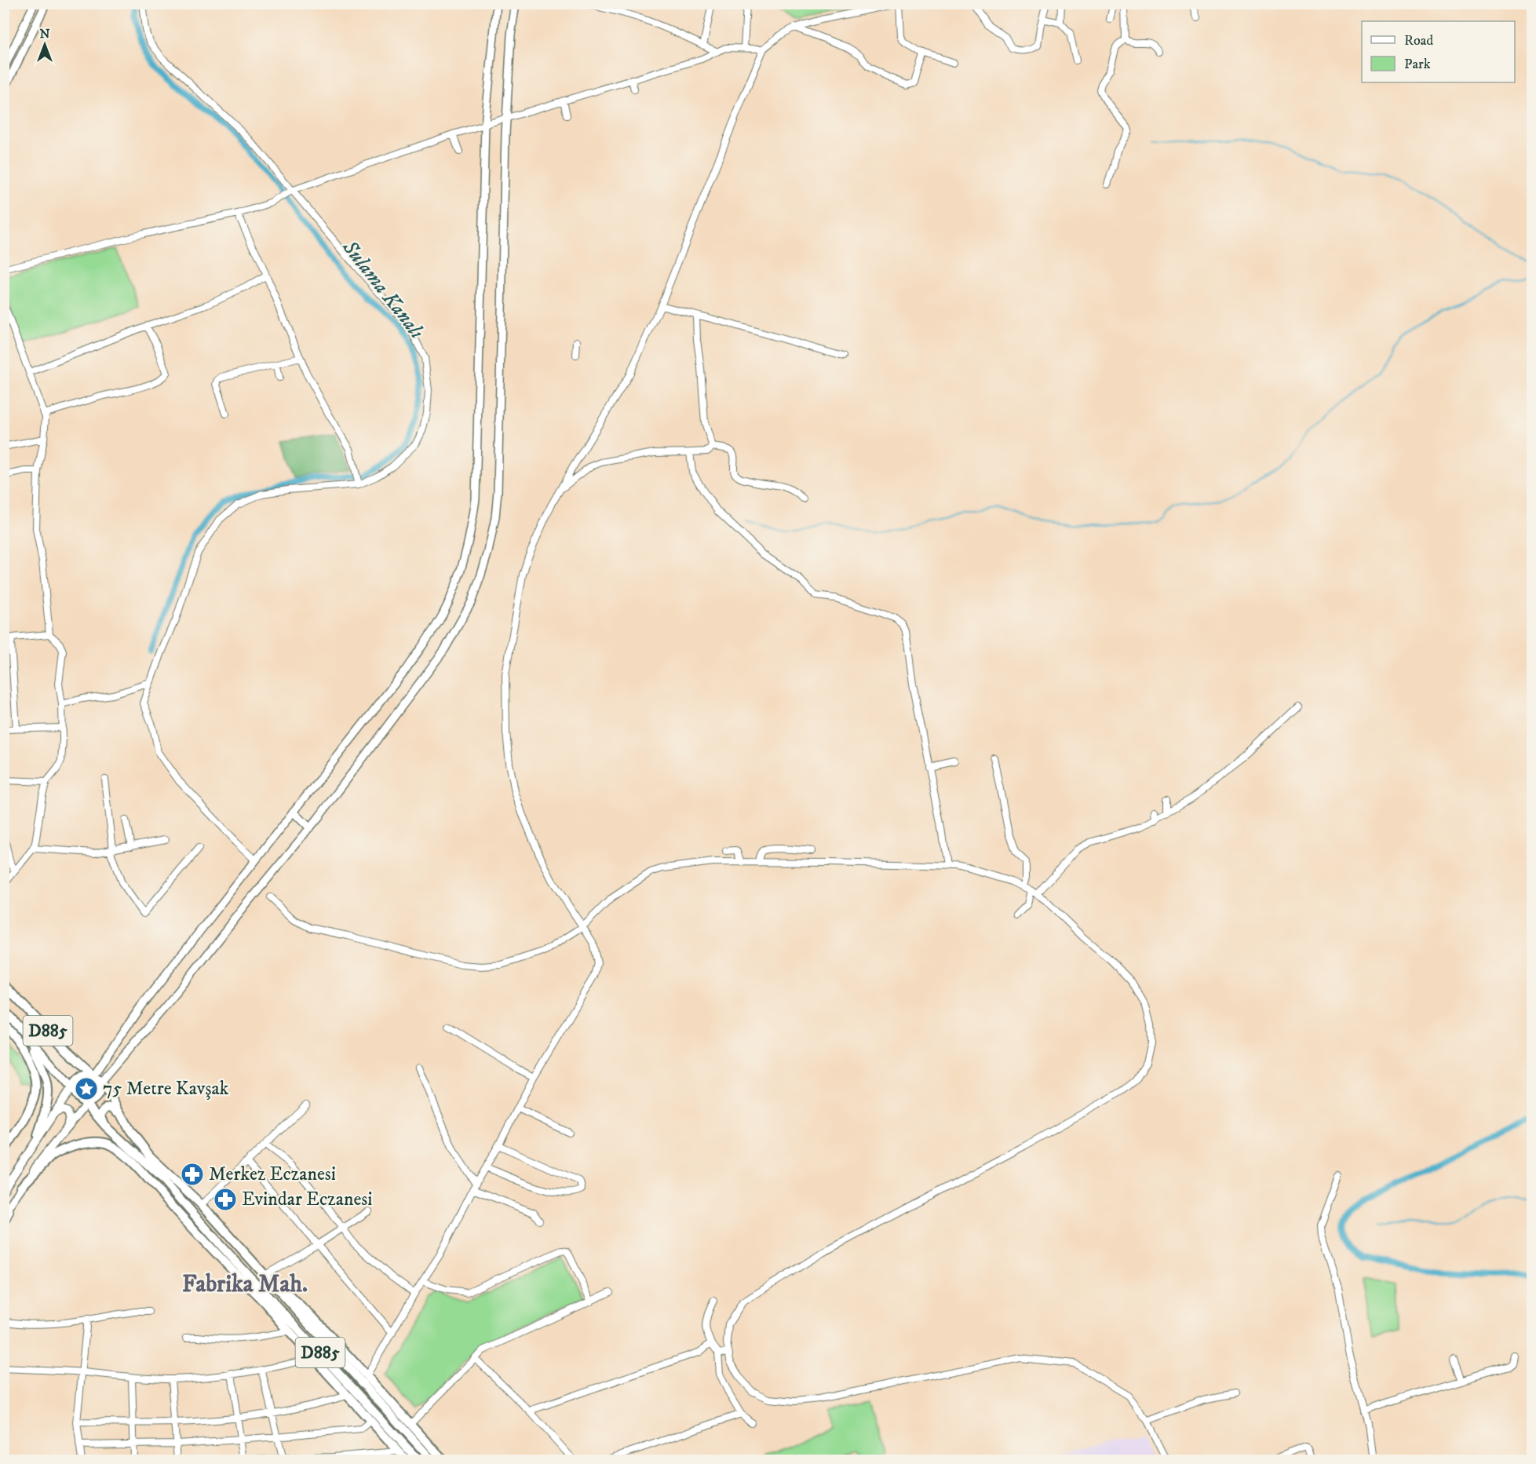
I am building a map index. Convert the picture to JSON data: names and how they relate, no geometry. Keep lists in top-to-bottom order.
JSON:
{
  "streets": {
    "highway": ["D885"]
  },
  "districts": ["Fabrika Mah."],
  "water": ["Sulama Kanalı"],
  "places": {
    "place": ["75 Metre Kavşak"],
    "pharmacy": ["Merkez Eczanesi", "Evindar Eczanesi"]
  },
  "legend": ["Road", "Park"],
  "north": "top"
}
